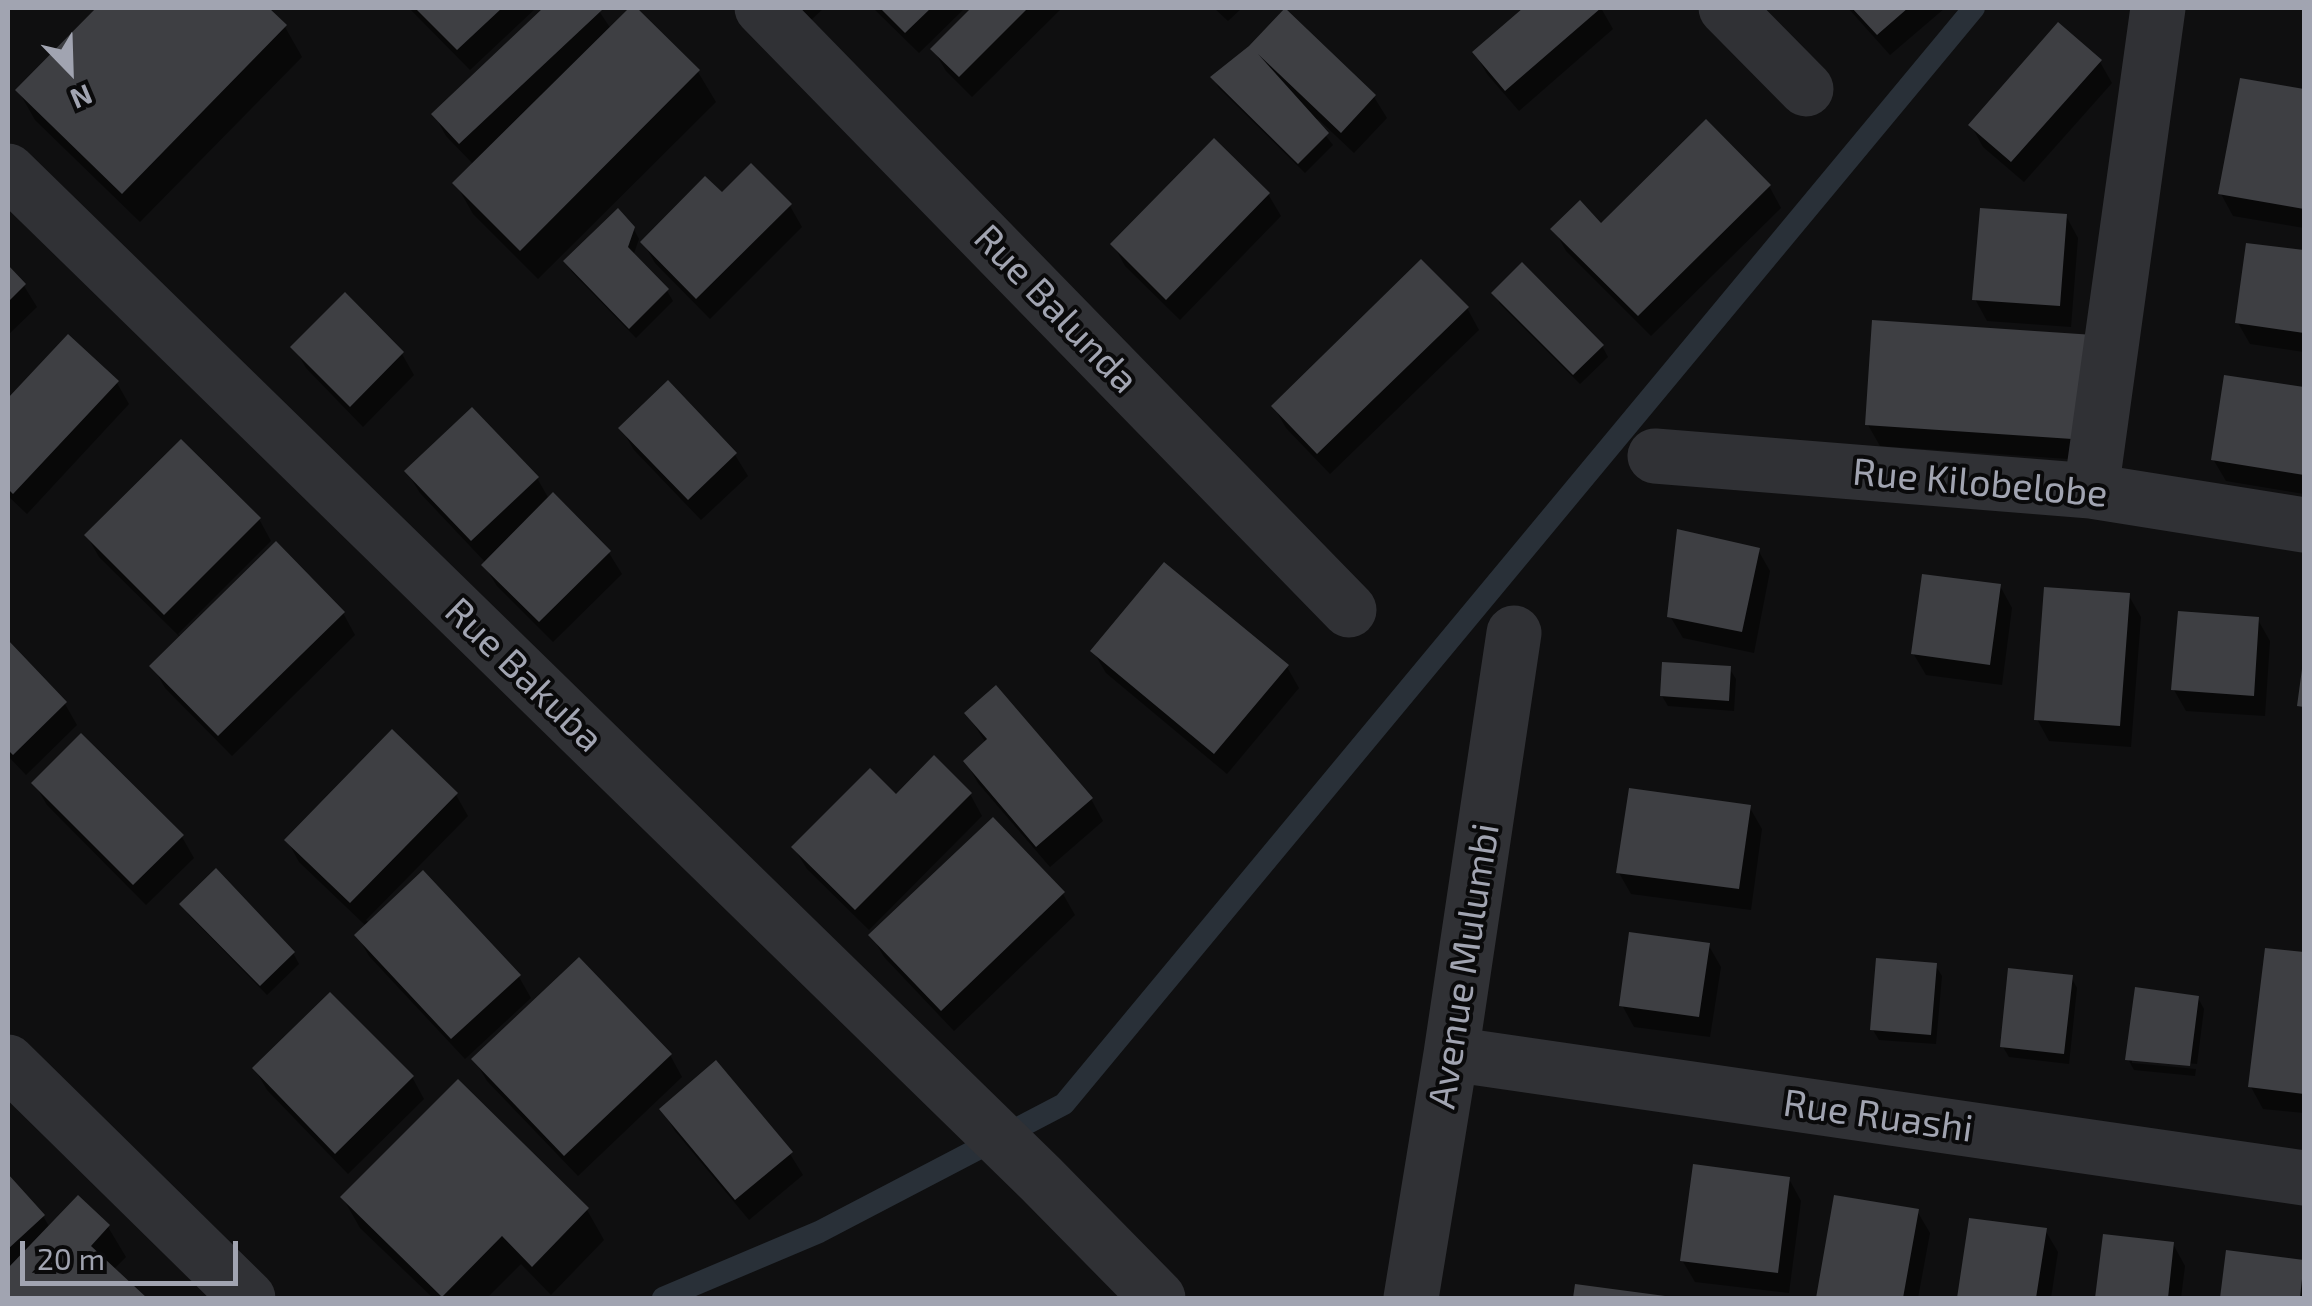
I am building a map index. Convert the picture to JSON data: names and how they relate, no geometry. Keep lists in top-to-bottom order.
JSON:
{
  "streets": {
    "street": [
      "Rue Balunda",
      "Rue Kilobelobe",
      "Rue Bakuba",
      "Avenue Mulumbi",
      "Rue Ruashi"
    ]
  },
  "crossings": [
    ["Avenue Mulumbi", "Rue Ruashi"]
  ],
  "scale_bar": "20 m",
  "north": "bottom right"
}
